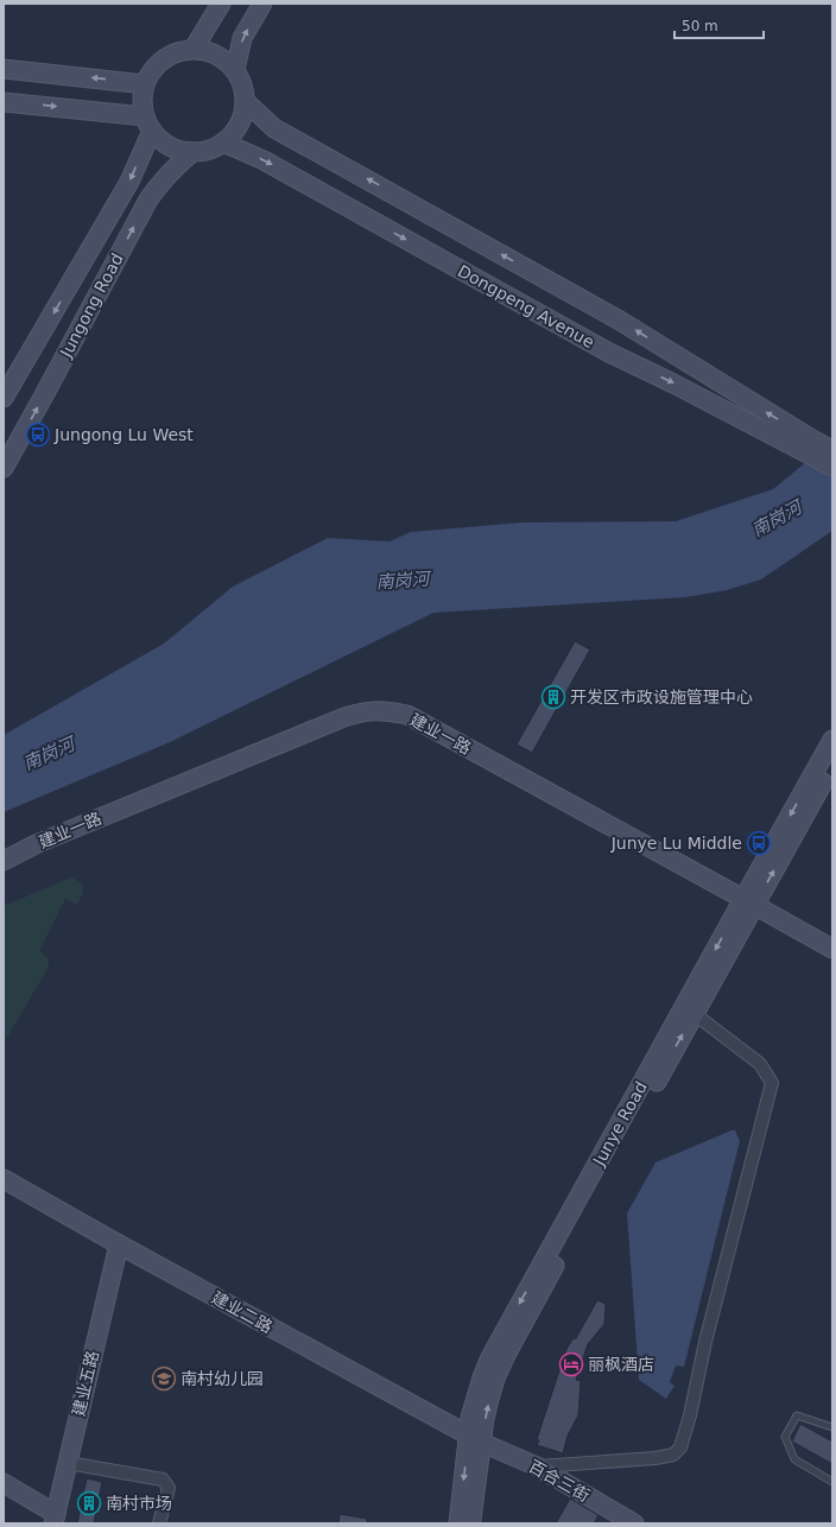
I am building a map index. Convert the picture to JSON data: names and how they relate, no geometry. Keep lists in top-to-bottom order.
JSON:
{
  "streets": {
    "street": [
      "Jungong Road",
      "Dongpeng Avenue",
      "建业一路",
      "Junye Road",
      "建业二路",
      "建业五路",
      "百合三街"
    ]
  },
  "crossings": [
    ["Jungong Road", "Dongpeng Avenue"],
    ["建业一路", "Junye Road"],
    ["Junye Road", "建业二路"],
    ["Junye Road", "百合三街"],
    ["建业二路", "建业五路"],
    ["建业二路", "百合三街"]
  ],
  "water": ["南岗河"],
  "places": {
    "bus stop": ["Jungong Lu West", "Junye Lu Middle"],
    "building": ["开发区市政设施管理中心", "南村市场"],
    "hotel": ["丽枫酒店"],
    "school or university": ["南村幼儿园"]
  },
  "scale_bar": "50 m"
}
